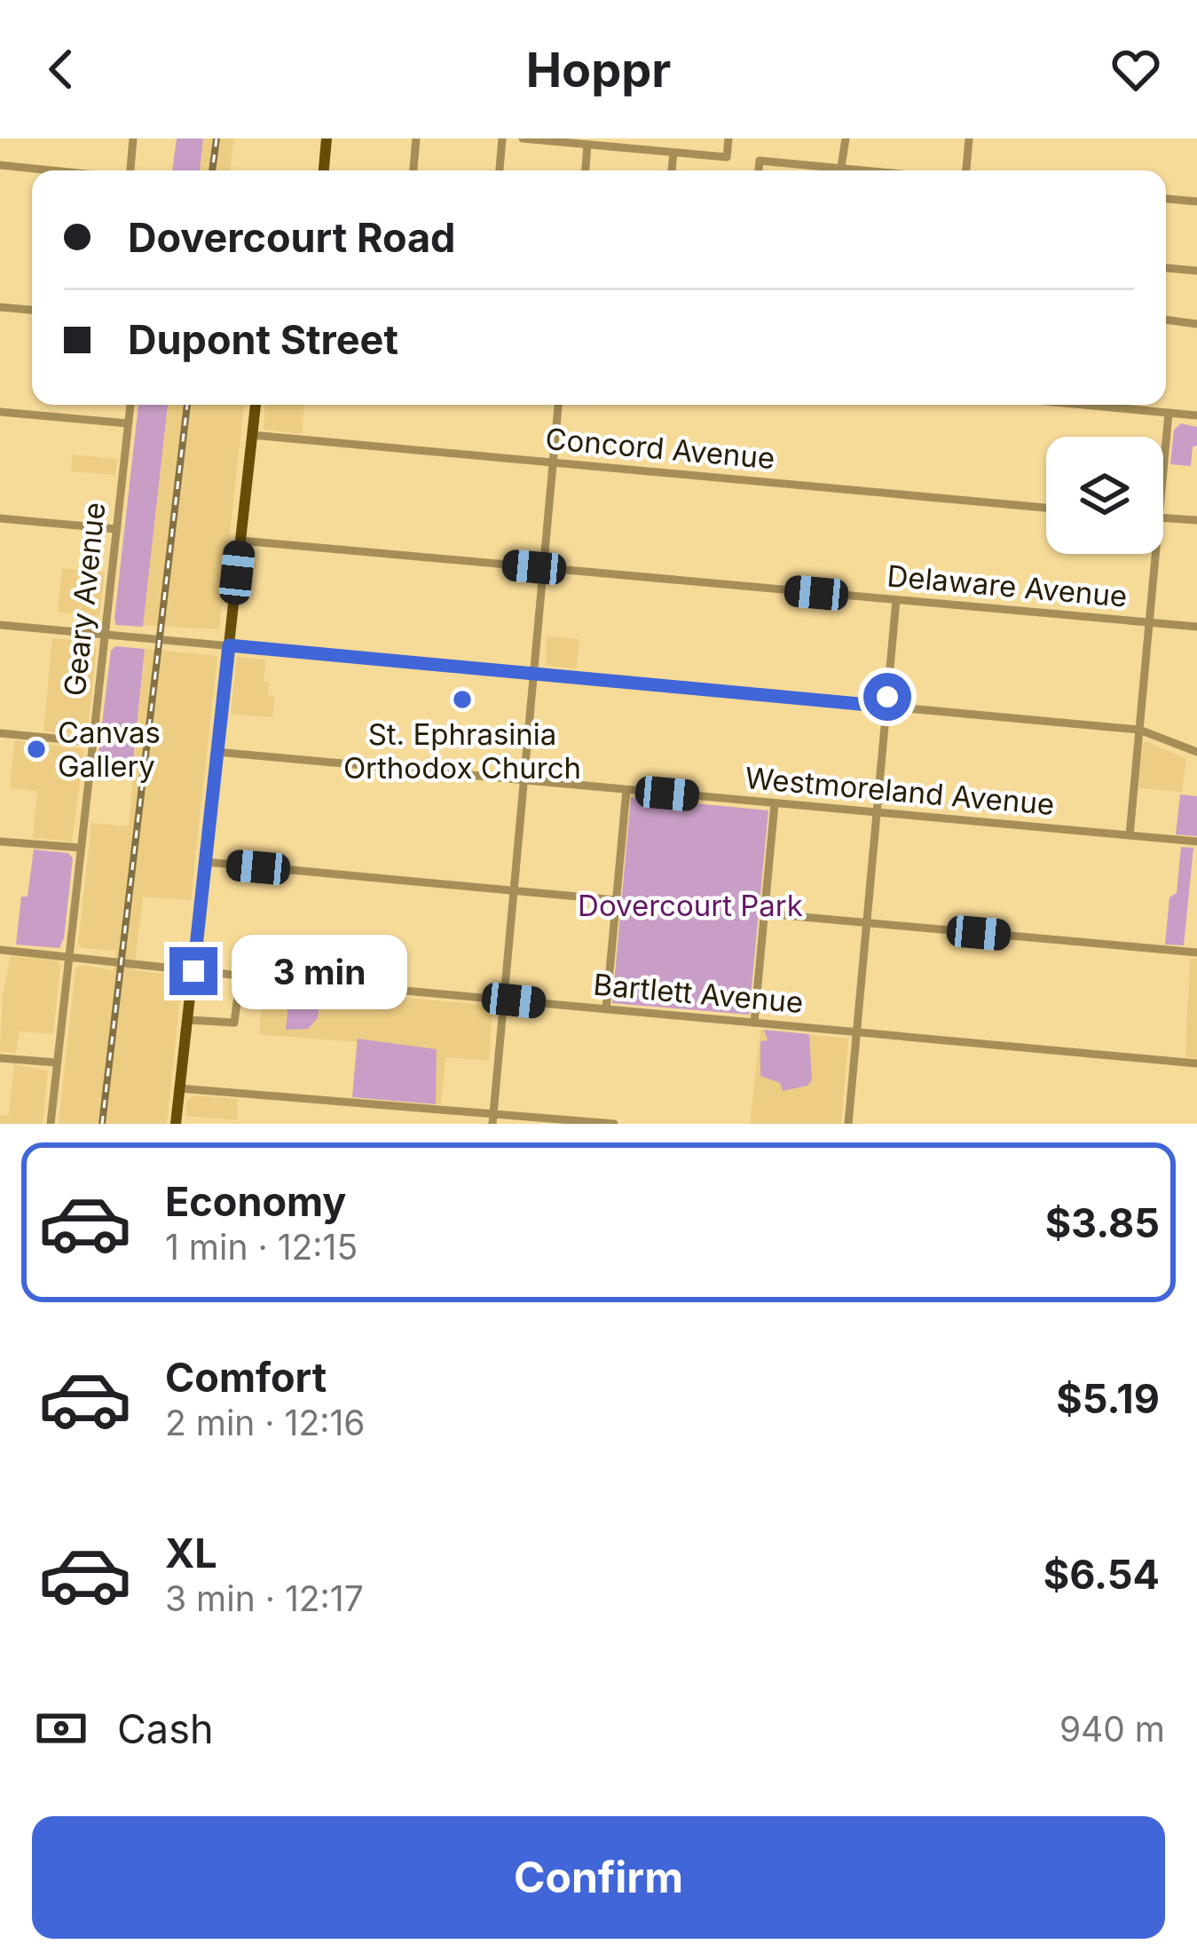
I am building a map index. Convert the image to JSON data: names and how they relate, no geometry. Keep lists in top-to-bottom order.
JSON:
{
  "streets": {
    "street": [
      "Concord Avenue",
      "Delaware Avenue",
      "Geary Avenue",
      "Westmoreland Avenue",
      "Bartlett Avenue"
    ]
  },
  "crossings": [
    ["Geary Avenue", "Bartlett Avenue"]
  ],
  "parks": ["Dovercourt Park"],
  "places": ["St. Ephrasinia Orthodox Church", "Canvas Gallery"],
  "page": {
    "header": "Hoppr",
    "banner": ["Dovercourt Road", "Dupont Street"],
    "bubble": "3 min",
    "list": [
      {
        "name": "Economy",
        "note": "1 min · 12:15",
        "value": "$3.85"
      },
      {
        "name": "Comfort",
        "note": "2 min · 12:16",
        "value": "$5.19"
      },
      {
        "name": "XL",
        "note": "3 min · 12:17",
        "value": "$6.54"
      }
    ],
    "pay": ["Cash", "940 m"],
    "buttons": "Confirm"
  }
}
